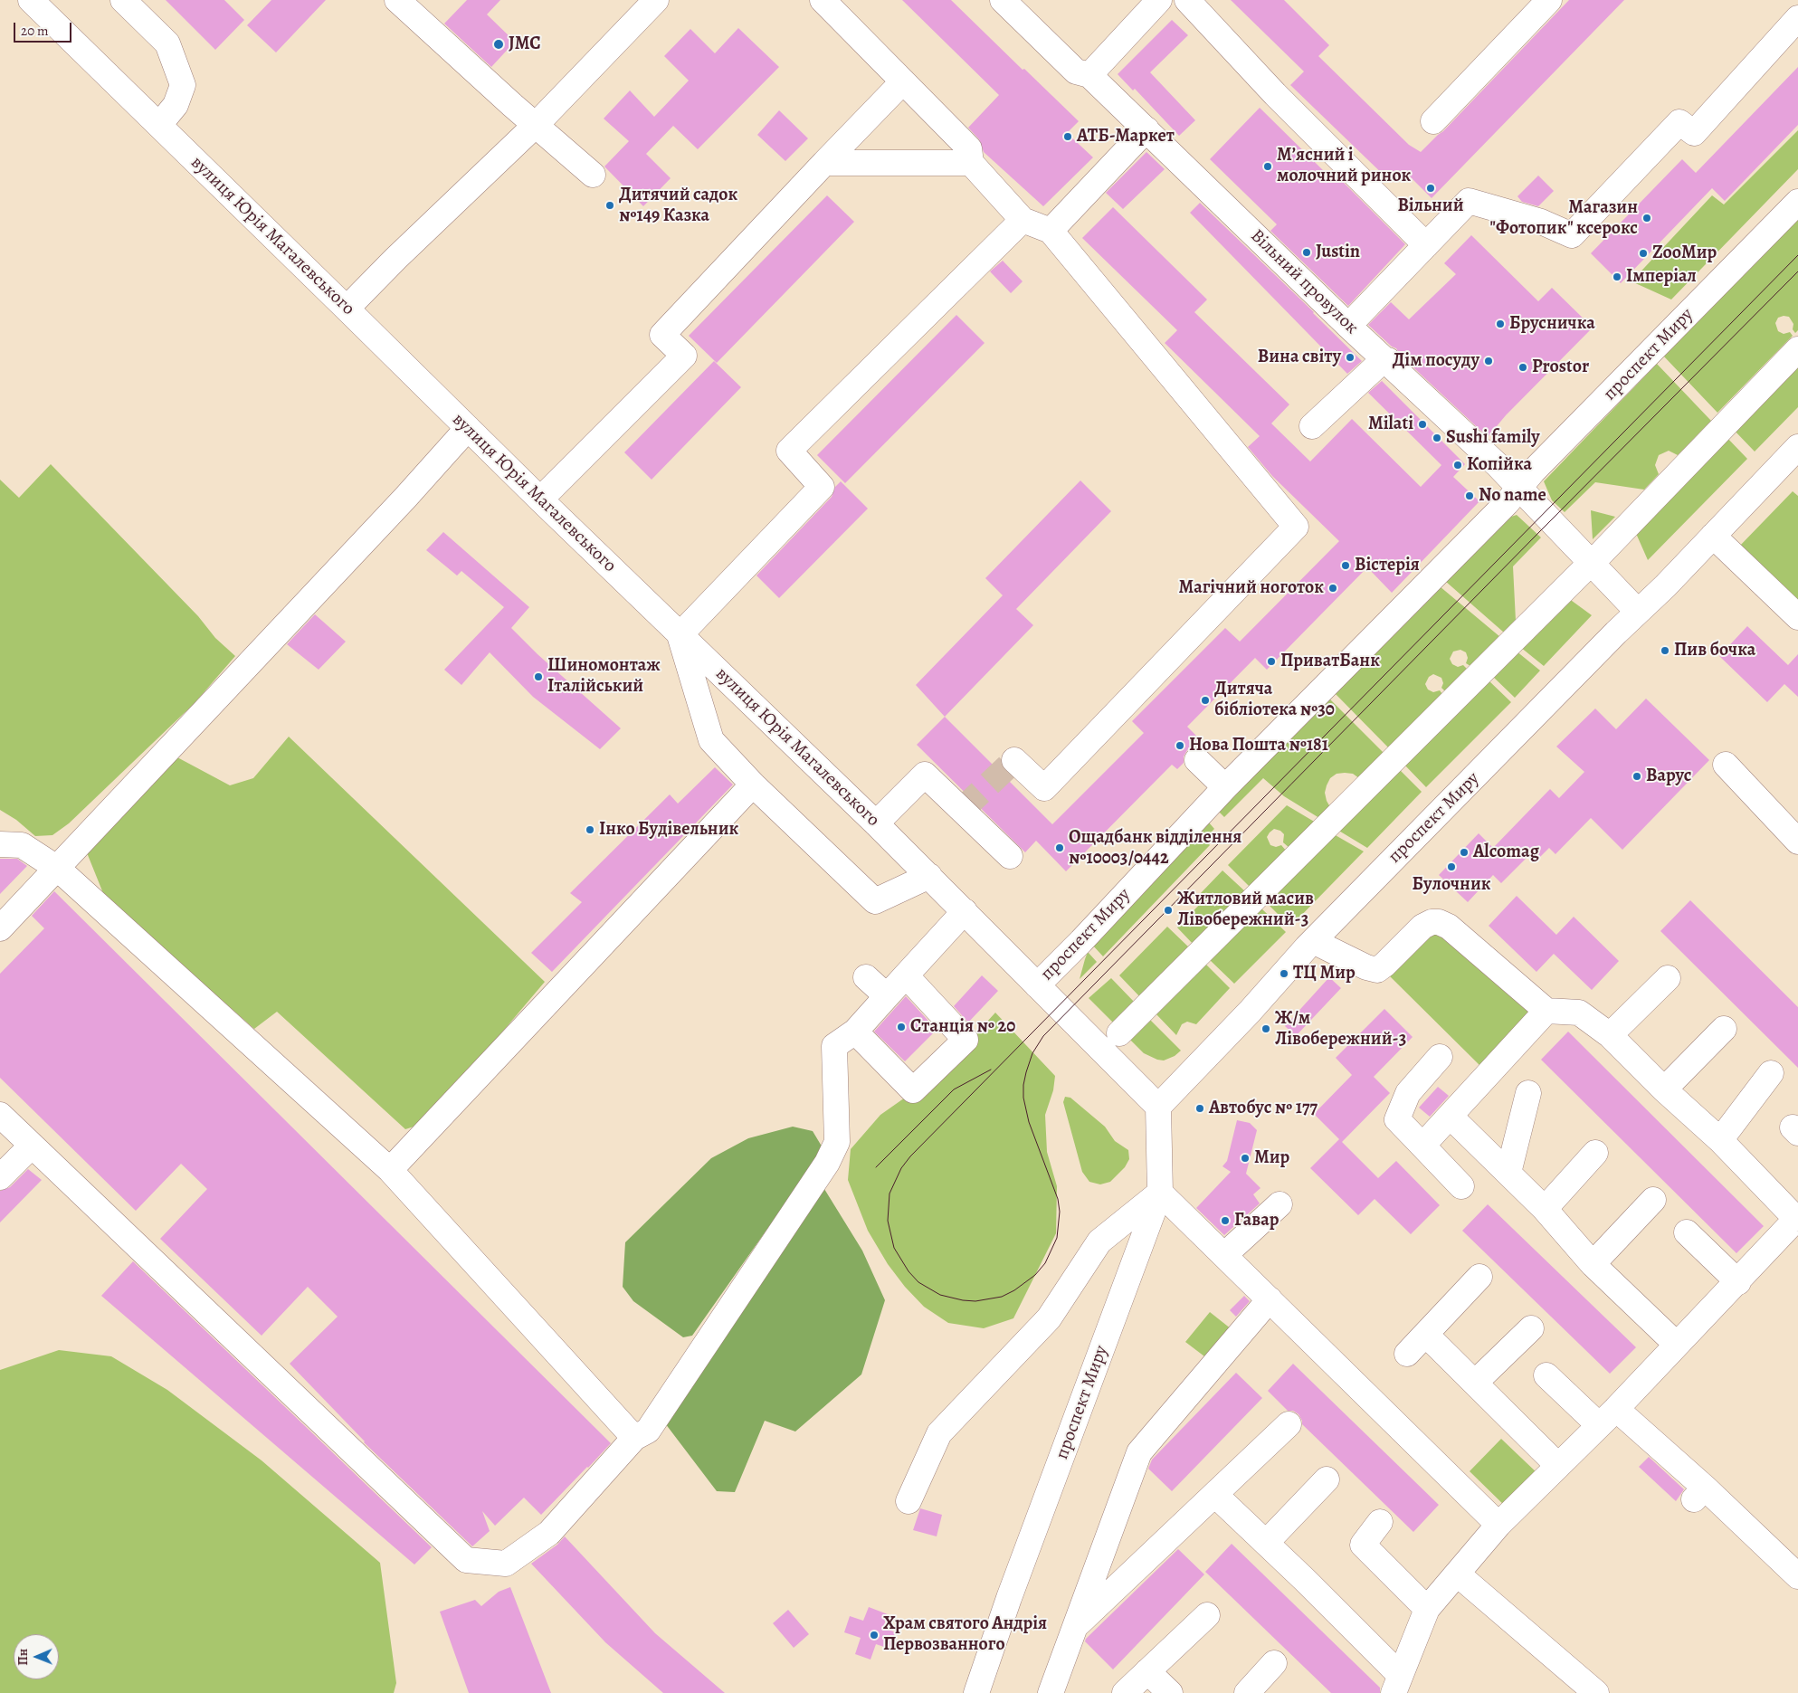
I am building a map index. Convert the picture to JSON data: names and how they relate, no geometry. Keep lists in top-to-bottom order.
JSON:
{
  "streets": {
    "street": ["вулиця Юрія Магалевського", "Вільний провулок", "проспект Миру"]
  },
  "crossings": [
    ["вулиця Юрія Магалевського", "проспект Миру"],
    ["Вільний провулок", "проспект Миру"]
  ],
  "places": [
    "JMC",
    "АТБ-Маркет",
    "Мʼясний і молочний ринок",
    "Вільний",
    "Дитячий садок №149 Казка",
    "Магазин \"Фотопик\" ксерокс",
    "Justin",
    "ZooМир",
    "Імперіал",
    "Брусничка",
    "Вина світу",
    "Дім посуду",
    "Prostor",
    "Milati",
    "Sushi family",
    "Копійка",
    "No name",
    "Вістерія",
    "Магічний ноготок",
    "Пив бочка",
    "ПриватБанк",
    "Шиномонтаж Італійський",
    "Дитяча бібліотека №30",
    "Нова Пошта №181",
    "Варус",
    "Інко Будівельник",
    "Ощадбанк відділення №10003/0442",
    "Alcomag",
    "Булочник",
    "Житловий масив Лівобережний-3",
    "ТЦ Мир",
    "Станція № 20",
    "Ж/м Лівобережний-3",
    "Автобус № 177",
    "Мир",
    "Гавар",
    "Храм святого Андрія Первозванного"
  ],
  "scale_bar": "20 m",
  "north": "left"
}
